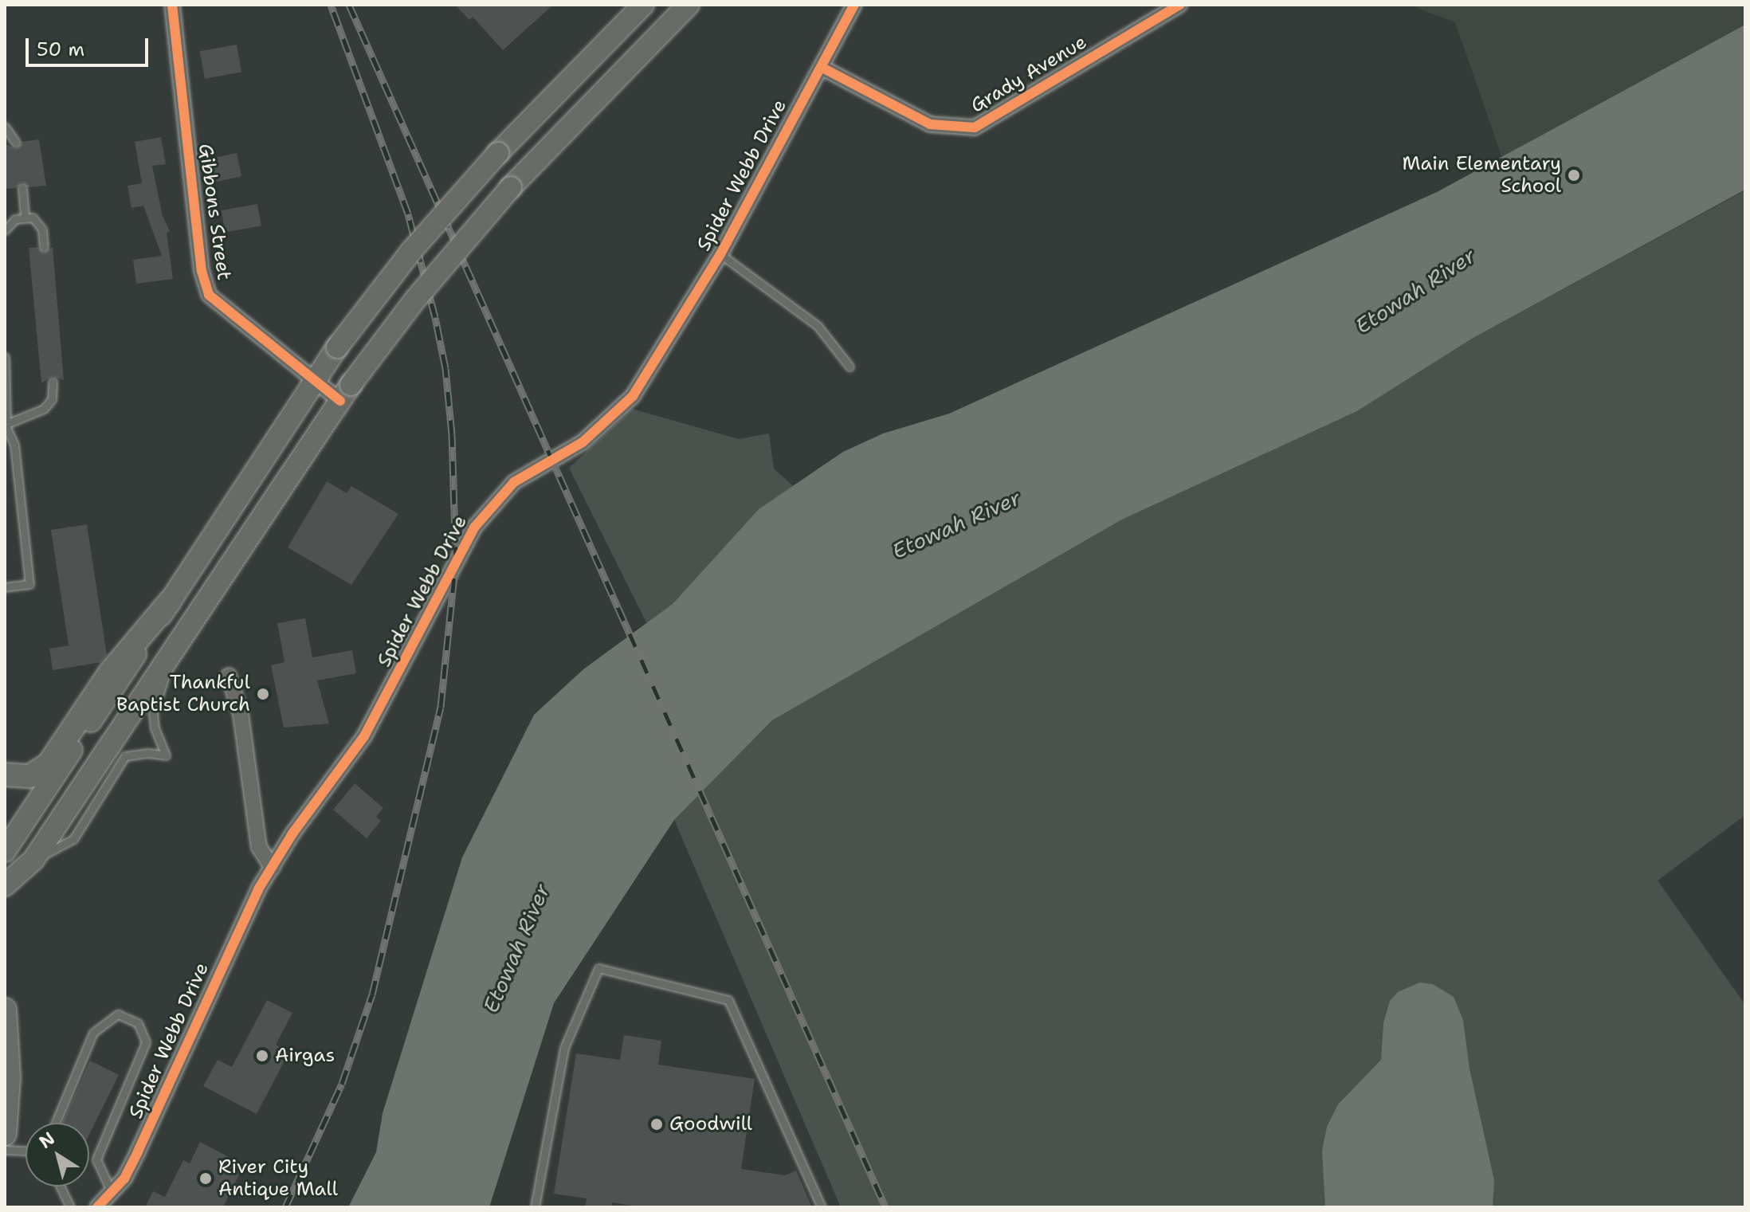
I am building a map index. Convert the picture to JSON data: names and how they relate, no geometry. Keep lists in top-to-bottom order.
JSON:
{
  "streets": {
    "street": ["Grady Avenue", "Spider Webb Drive", "Gibbons Street"]
  },
  "crossings": [
    ["Grady Avenue", "Spider Webb Drive"]
  ],
  "water": ["Etowah River"],
  "places": [
    "Main Elementary School",
    "Thankful Baptist Church",
    "Airgas",
    "Goodwill",
    "River City Antique Mall"
  ],
  "scale_bar": "50 m",
  "north": "top left"
}
